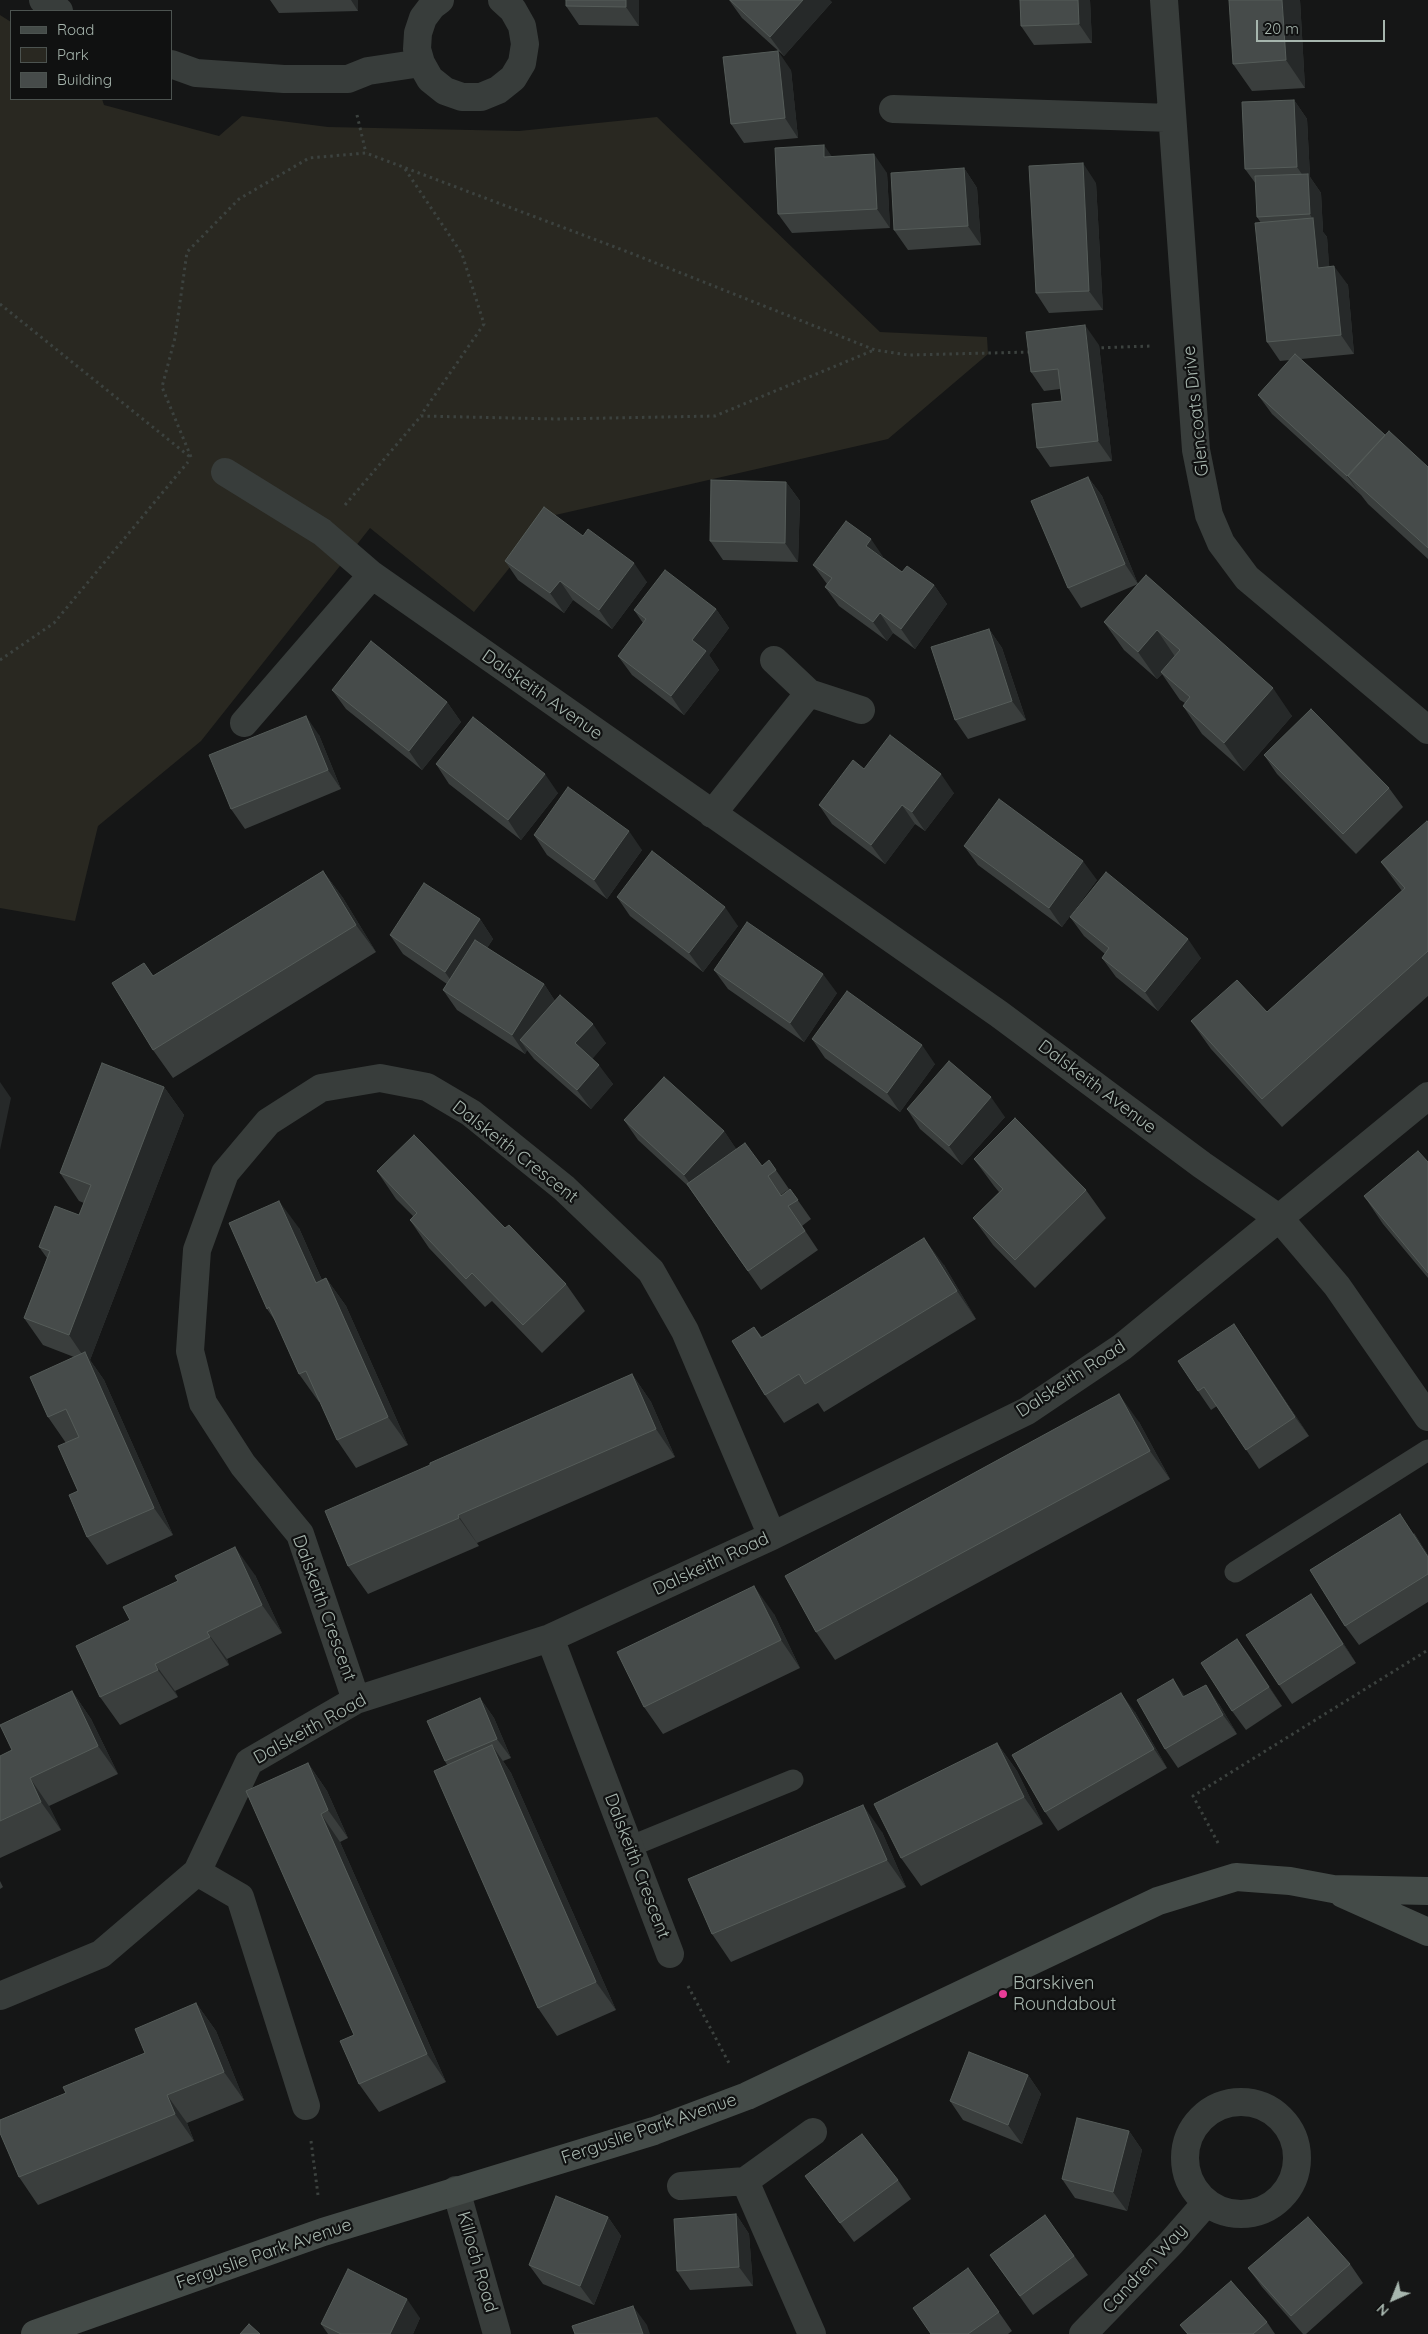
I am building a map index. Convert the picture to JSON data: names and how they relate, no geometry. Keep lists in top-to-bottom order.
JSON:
{
  "streets": {
    "street": [
      "Glencoats Drive",
      "Dalskeith Avenue",
      "Dalskeith Crescent",
      "Dalskeith Road",
      "Ferguslie Park Avenue",
      "Killoch Road",
      "Candren Way"
    ]
  },
  "crossings": [
    ["Dalskeith Avenue", "Dalskeith Road"],
    ["Dalskeith Crescent", "Dalskeith Road"],
    ["Ferguslie Park Avenue", "Killoch Road"]
  ],
  "places": ["Barskiven Roundabout"],
  "legend": ["Road", "Park", "Building"],
  "scale_bar": "20 m",
  "north": "bottom left"
}
